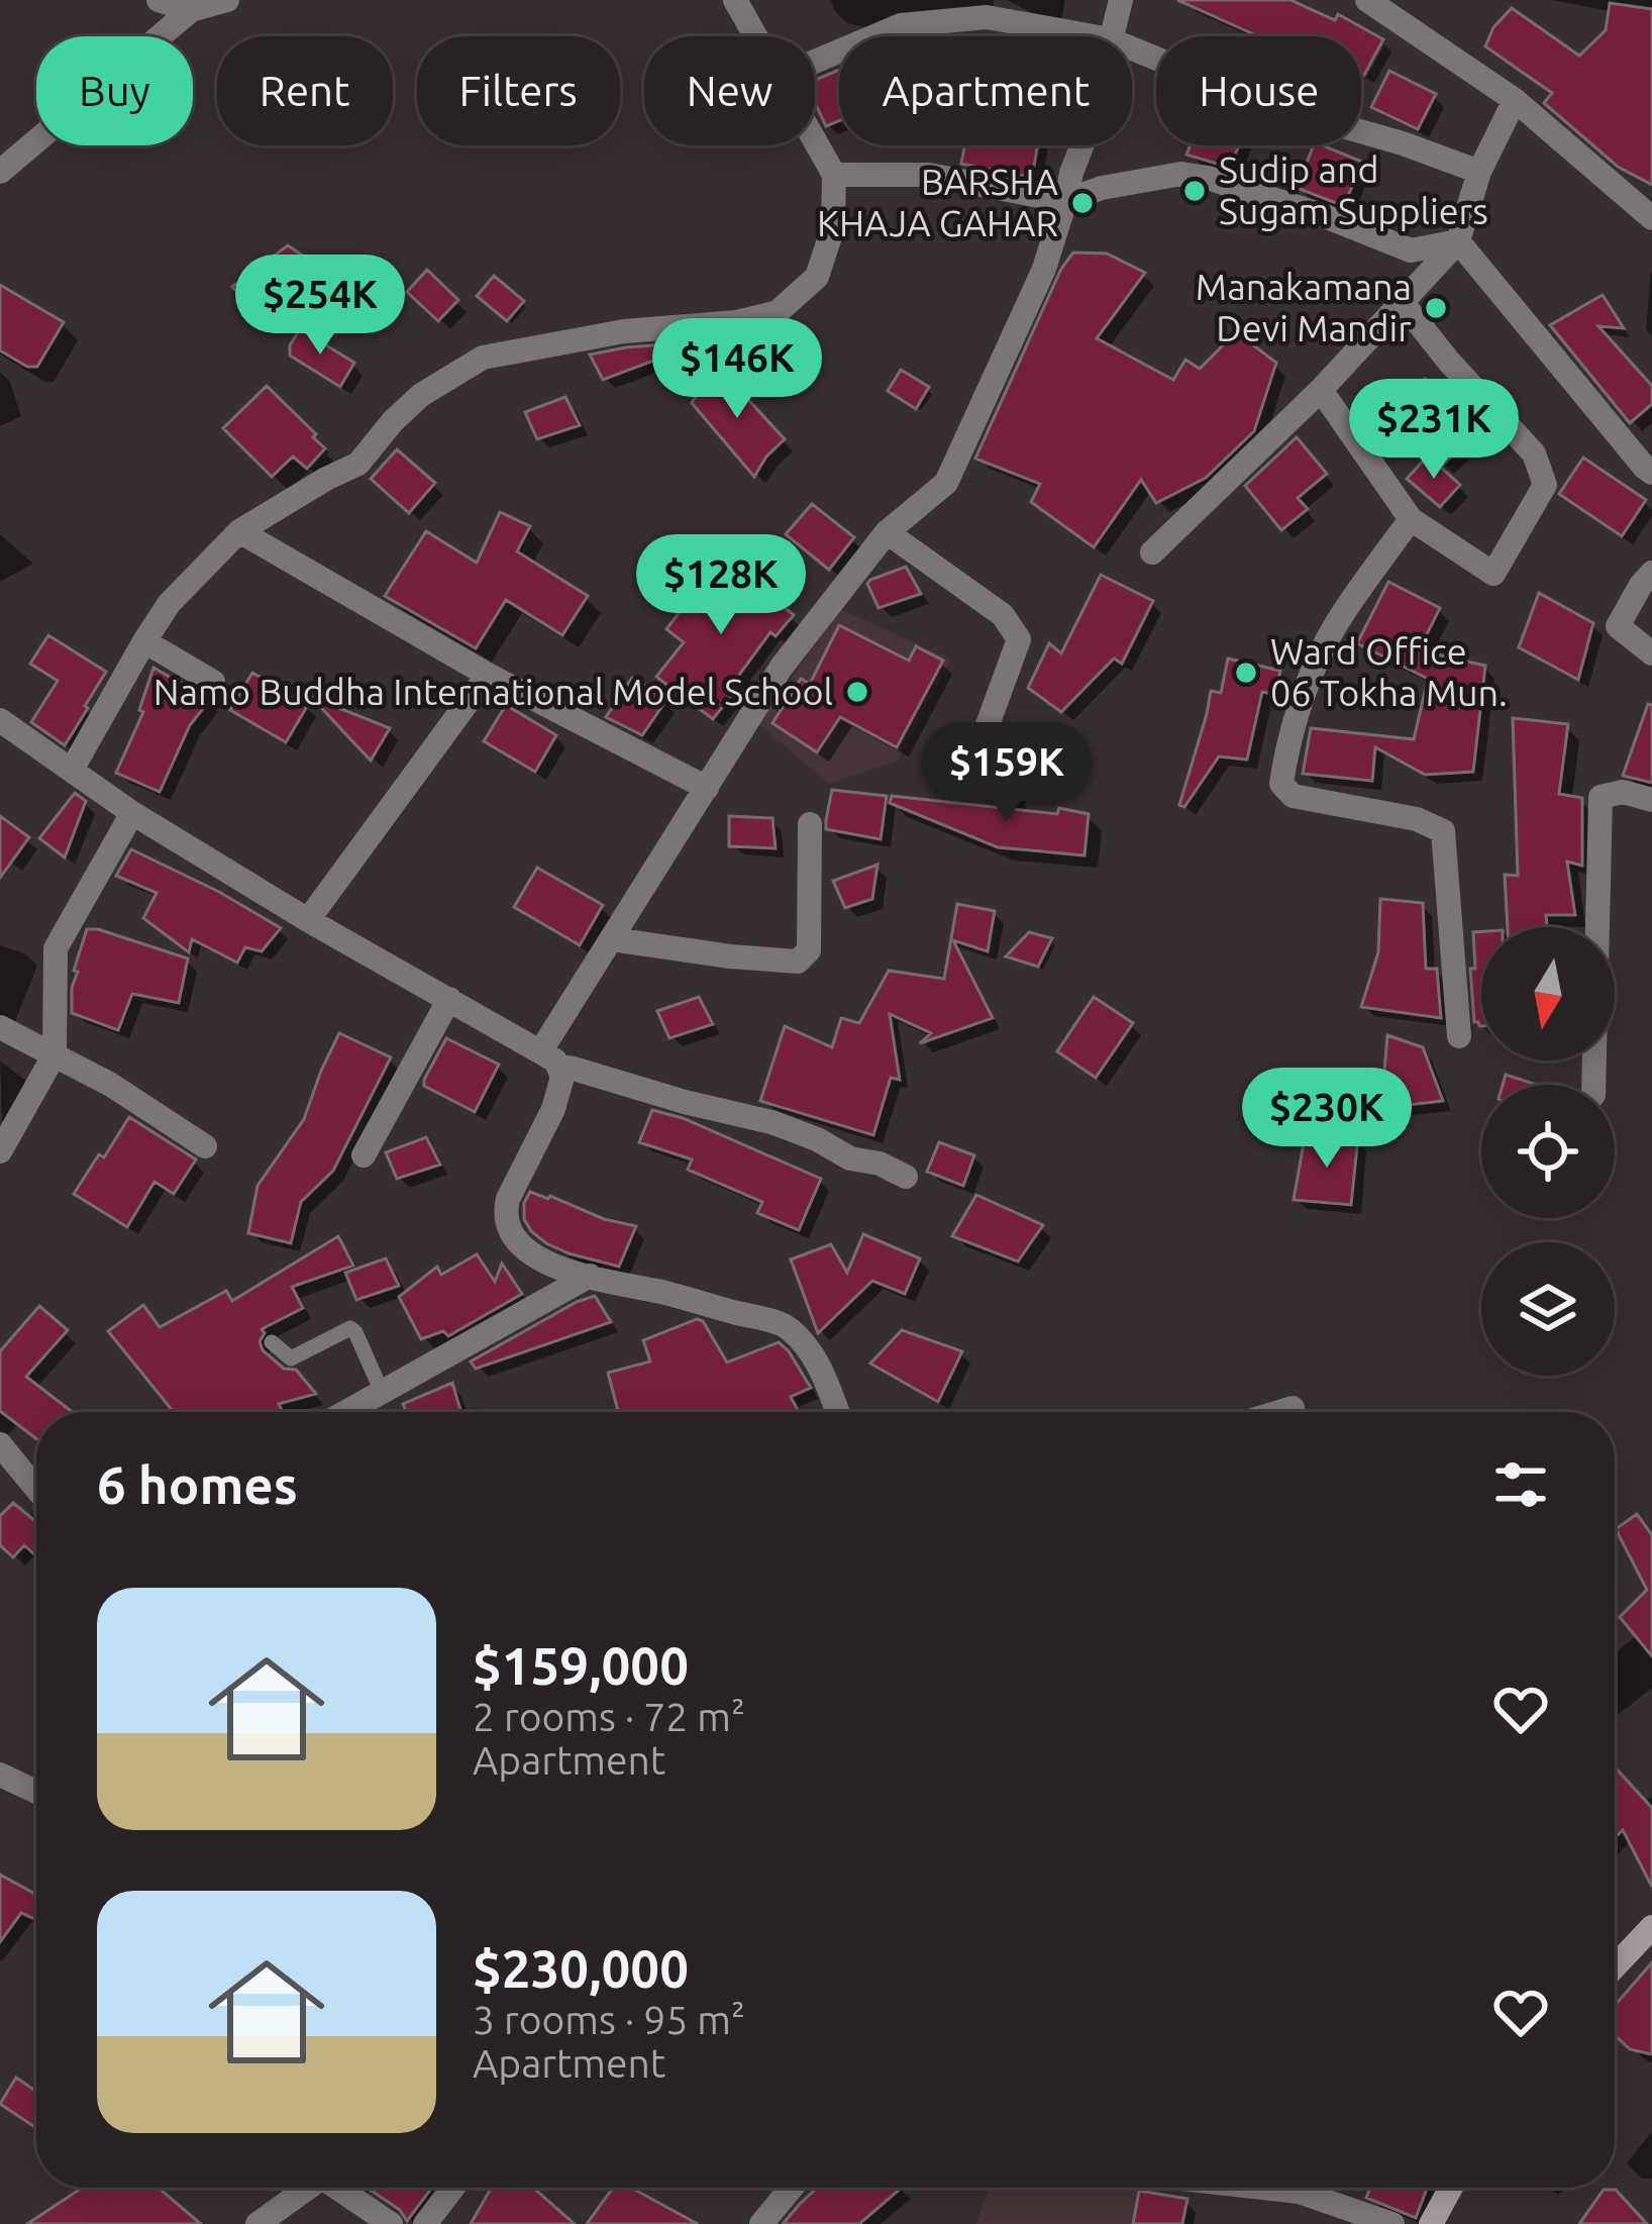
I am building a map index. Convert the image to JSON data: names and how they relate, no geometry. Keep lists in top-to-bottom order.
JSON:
{
  "places": [
    "Sudip and Sugam Suppliers",
    "BARSHA KHAJA GAHAR",
    "Manakamana Devi Mandir",
    "Ward Office 06 Tokha Mun.",
    "Namo Buddha International Model School"
  ],
  "north": "bottom",
  "page": {
    "chip": [
      "Buy",
      "Rent",
      "Filters",
      "New",
      "Apartment",
      "House"
    ],
    "price": [
      "$254K",
      "$146K",
      "$231K",
      "$128K",
      "$159K",
      "$230K"
    ],
    "heading": "6 homes",
    "list": [
      {
        "name": "$159,000",
        "note": "2 rooms · 72 m² · Apartment"
      },
      {
        "name": "$230,000",
        "note": "3 rooms · 95 m² · Apartment"
      }
    ]
  }
}
